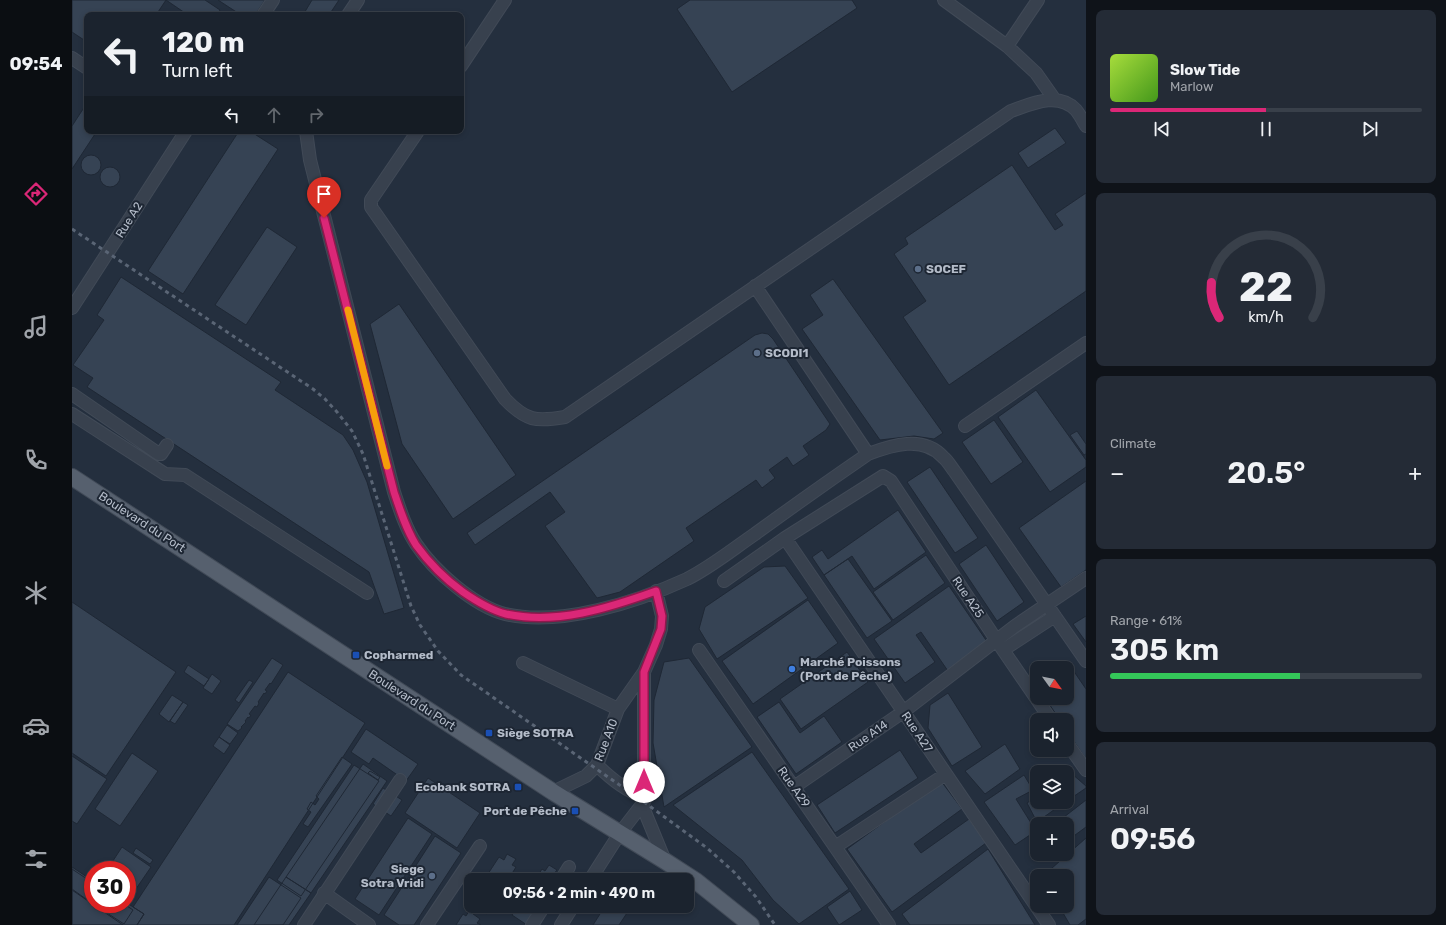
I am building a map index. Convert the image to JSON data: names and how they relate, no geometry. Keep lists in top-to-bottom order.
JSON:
{
  "streets": {
    "main road": ["Boulevard du Port"],
    "street": [
      "Rue A2",
      "Rue A25",
      "Rue A27",
      "Rue A14",
      "Rue A10",
      "Rue A29"
    ]
  },
  "crossings": [
    ["Boulevard du Port", "Rue A10"],
    ["Rue A25", "Rue A27"],
    ["Rue A25", "Rue A14"],
    ["Rue A27", "Rue A14"],
    ["Rue A14", "Rue A29"]
  ],
  "places": {
    "other": [
      "SOCEF",
      "SCODI1",
      "Marché Poissons (Port de Pêche)",
      "Siege Sotra Vridi"
    ],
    "transit": [
      "Copharmed",
      "Siège SOTRA",
      "Ecobank SOTRA",
      "Port de Pêche"
    ]
  },
  "north": "bottom right",
  "page": {
    "tabs": "09:54",
    "turn": ["120 m", "Turn left"],
    "song": ["Slow Tide", "Marlow"],
    "tile": [
      "Climate",
      ["Range · 61%", "305 km"],
      ["Arrival", "09:56"]
    ],
    "heat": ["−", "20.5°", "+"],
    "map_buttons": ["+", "−"],
    "limit": "30",
    "trip": "09:56 · 2 min · 490 m",
    "gauge": ["22", "km/h"]
  }
}
